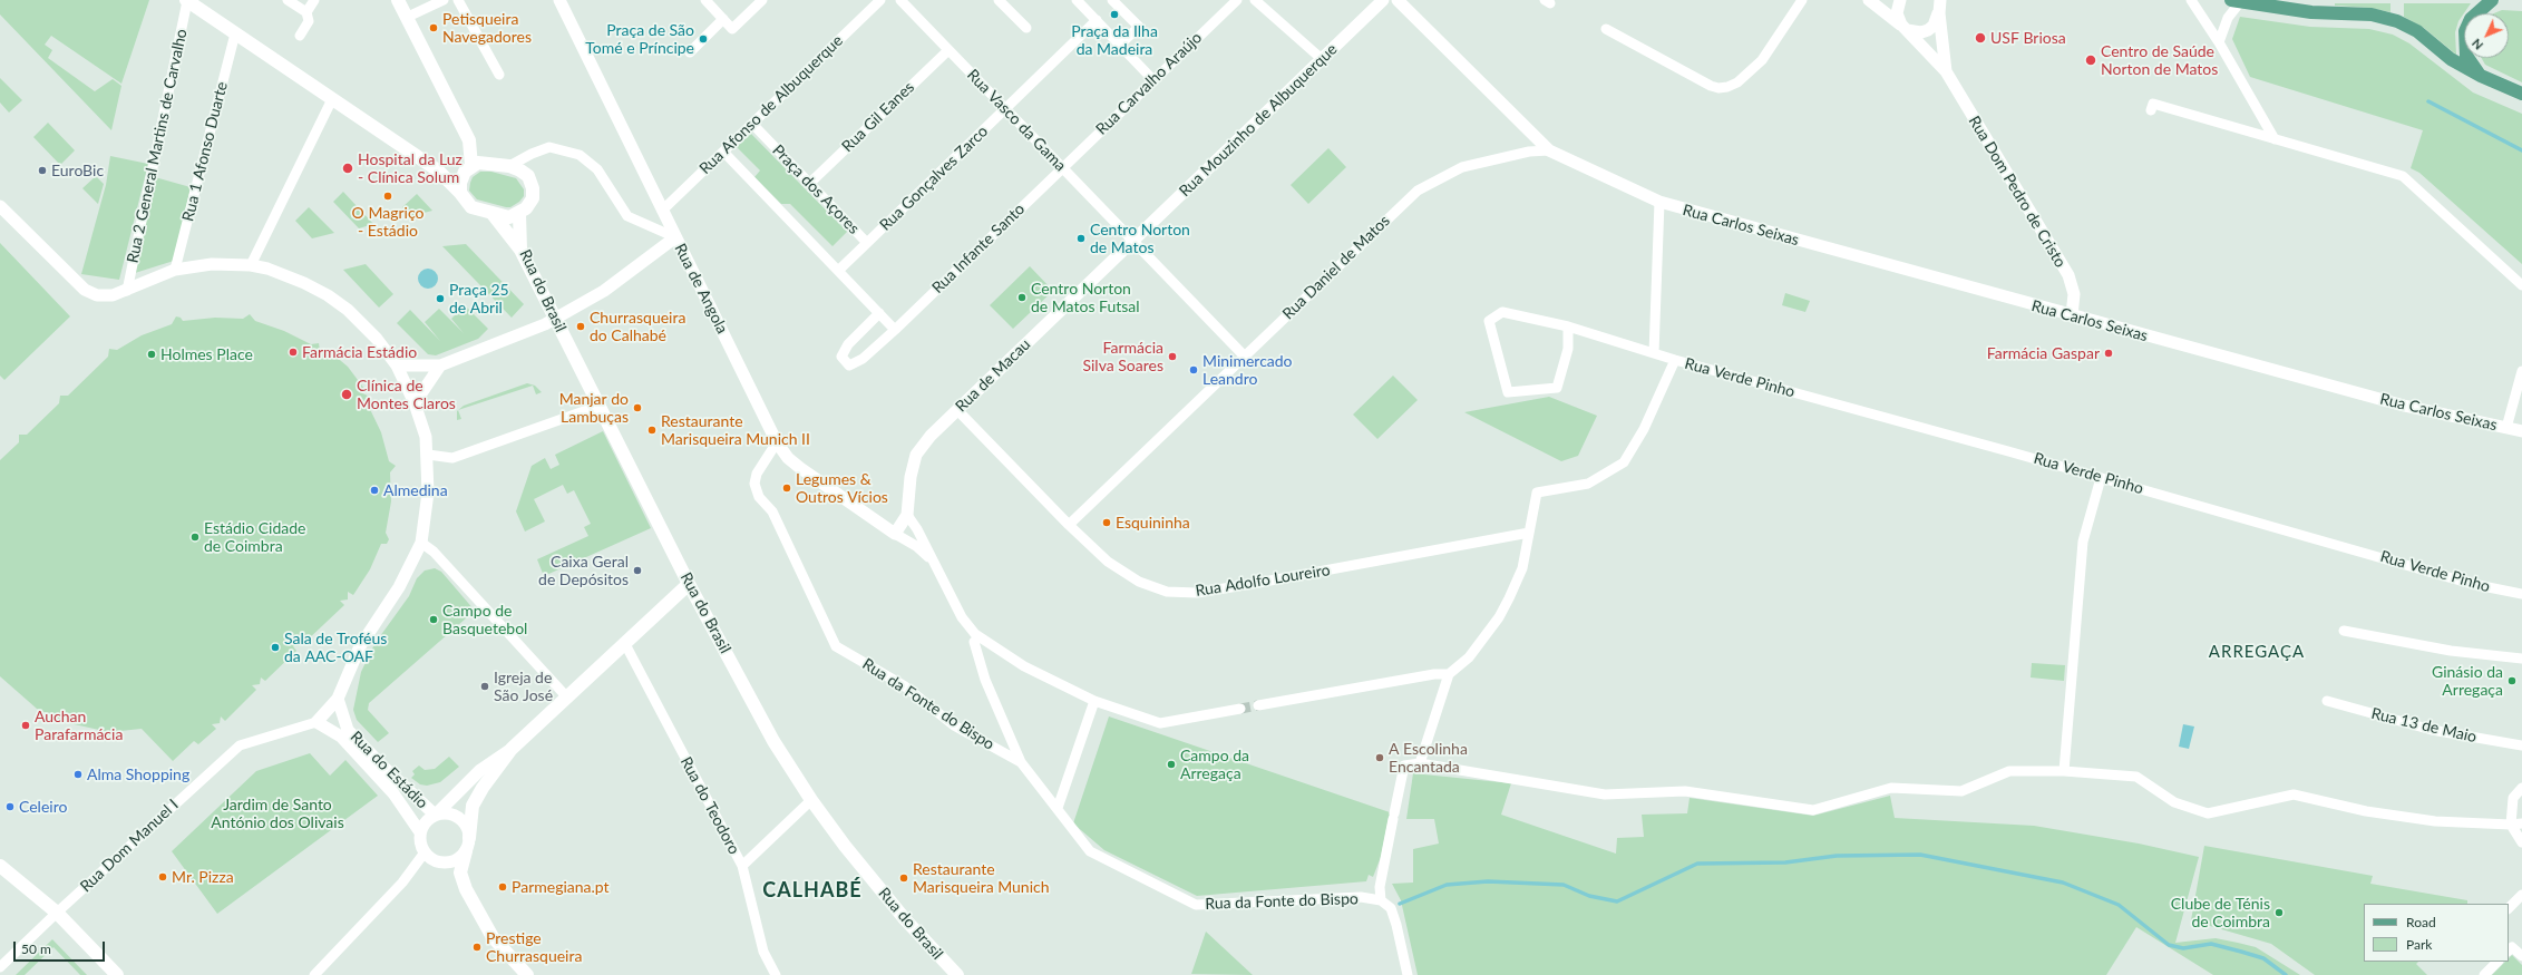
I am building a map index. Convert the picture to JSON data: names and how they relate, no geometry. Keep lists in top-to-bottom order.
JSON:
{
  "streets": {
    "main road": ["Rua do Brasil"],
    "street": [
      "Rua Carvalho Araújo",
      "Rua Afonso de Albuquerque",
      "Rua Gil Eanes",
      "Rua Vasco da Gama",
      "Rua Mouzinho de Albuquerque",
      "Rua 2 General Martins de Carvalho",
      "Rua 1 Afonso Duarte",
      "Rua Gonçalves Zarco",
      "Praça dos Açores",
      "Rua Dom Pedro de Cristo",
      "Rua Carlos Seixas",
      "Rua Infante Santo",
      "Rua Daniel de Matos",
      "Rua de Angola",
      "Rua de Macau",
      "Rua Verde Pinho",
      "Rua Adolfo Loureiro",
      "Rua da Fonte do Bispo",
      "Rua 13 de Maio",
      "Rua do Estádio",
      "Rua do Teodoro",
      "Rua Dom Manuel I"
    ]
  },
  "crossings": [
    ["Rua Carvalho Araújo", "Rua Vasco da Gama"],
    ["Rua Carvalho Araújo", "Rua Infante Santo"],
    ["Rua Afonso de Albuquerque", "Praça dos Açores"],
    ["Rua Afonso de Albuquerque", "Rua de Angola"],
    ["Rua Gil Eanes", "Rua Vasco da Gama"],
    ["Rua Gil Eanes", "Praça dos Açores"],
    ["Rua Vasco da Gama", "Rua Mouzinho de Albuquerque"],
    ["Rua Vasco da Gama", "Rua Gonçalves Zarco"],
    ["Rua Vasco da Gama", "Rua Infante Santo"],
    ["Rua Vasco da Gama", "Rua Daniel de Matos"],
    ["Rua Vasco da Gama", "Rua de Macau"],
    ["Rua Mouzinho de Albuquerque", "Rua de Macau"],
    ["Rua Gonçalves Zarco", "Praça dos Açores"],
    ["Rua Dom Pedro de Cristo", "Rua Carlos Seixas"],
    ["Rua Carlos Seixas", "Rua Daniel de Matos"],
    ["Rua Daniel de Matos", "Rua Adolfo Loureiro"],
    ["Rua de Angola", "Rua de Macau"],
    ["Rua de Angola", "Rua da Fonte do Bispo"],
    ["Rua de Macau", "Rua Adolfo Loureiro"],
    ["Rua do Estádio", "Rua Dom Manuel I"]
  ],
  "districts": ["ARREGAÇA", "CALHABÉ"],
  "parks": ["Jardim de Santo António dos Olivais"],
  "places": [
    "Praça da Ilha da Madeira",
    "Petisqueira Navegadores",
    "USF Briosa",
    "Praça de São Tomé e Príncipe",
    "Centro de Saúde Norton de Matos",
    "Hospital da Luz - Clínica Solum",
    "EuroBic",
    "O Magriço - Estádio",
    "Centro Norton de Matos",
    "Centro Norton de Matos Futsal",
    "Praça 25 de Abril",
    "Churrasqueira do Calhabé",
    "Farmácia Estádio",
    "Farmácia Gaspar",
    "Holmes Place",
    "Farmácia Silva Soares",
    "Minimercado Leandro",
    "Clínica de Montes Claros",
    "Manjar do Lambuças",
    "Restaurante Marisqueira Munich II",
    "Legumes & Outros Vícios",
    "Almedina",
    "Esquininha",
    "Estádio Cidade de Coimbra",
    "Caixa Geral de Depósitos",
    "Campo de Basquetebol",
    "Sala de Troféus da AAC-OAF",
    "Ginásio da Arregaça",
    "Igreja de São José",
    "Auchan Parafarmácia",
    "A Escolinha Encantada",
    "Campo da Arregaça",
    "Alma Shopping",
    "Celeiro",
    "Mr. Pizza",
    "Restaurante Marisqueira Munich",
    "Parmegiana.pt",
    "Clube de Ténis de Coimbra",
    "Prestige Churrasqueira"
  ],
  "legend": ["Road", "Park"],
  "scale_bar": "50 m",
  "north": "bottom left"
}
